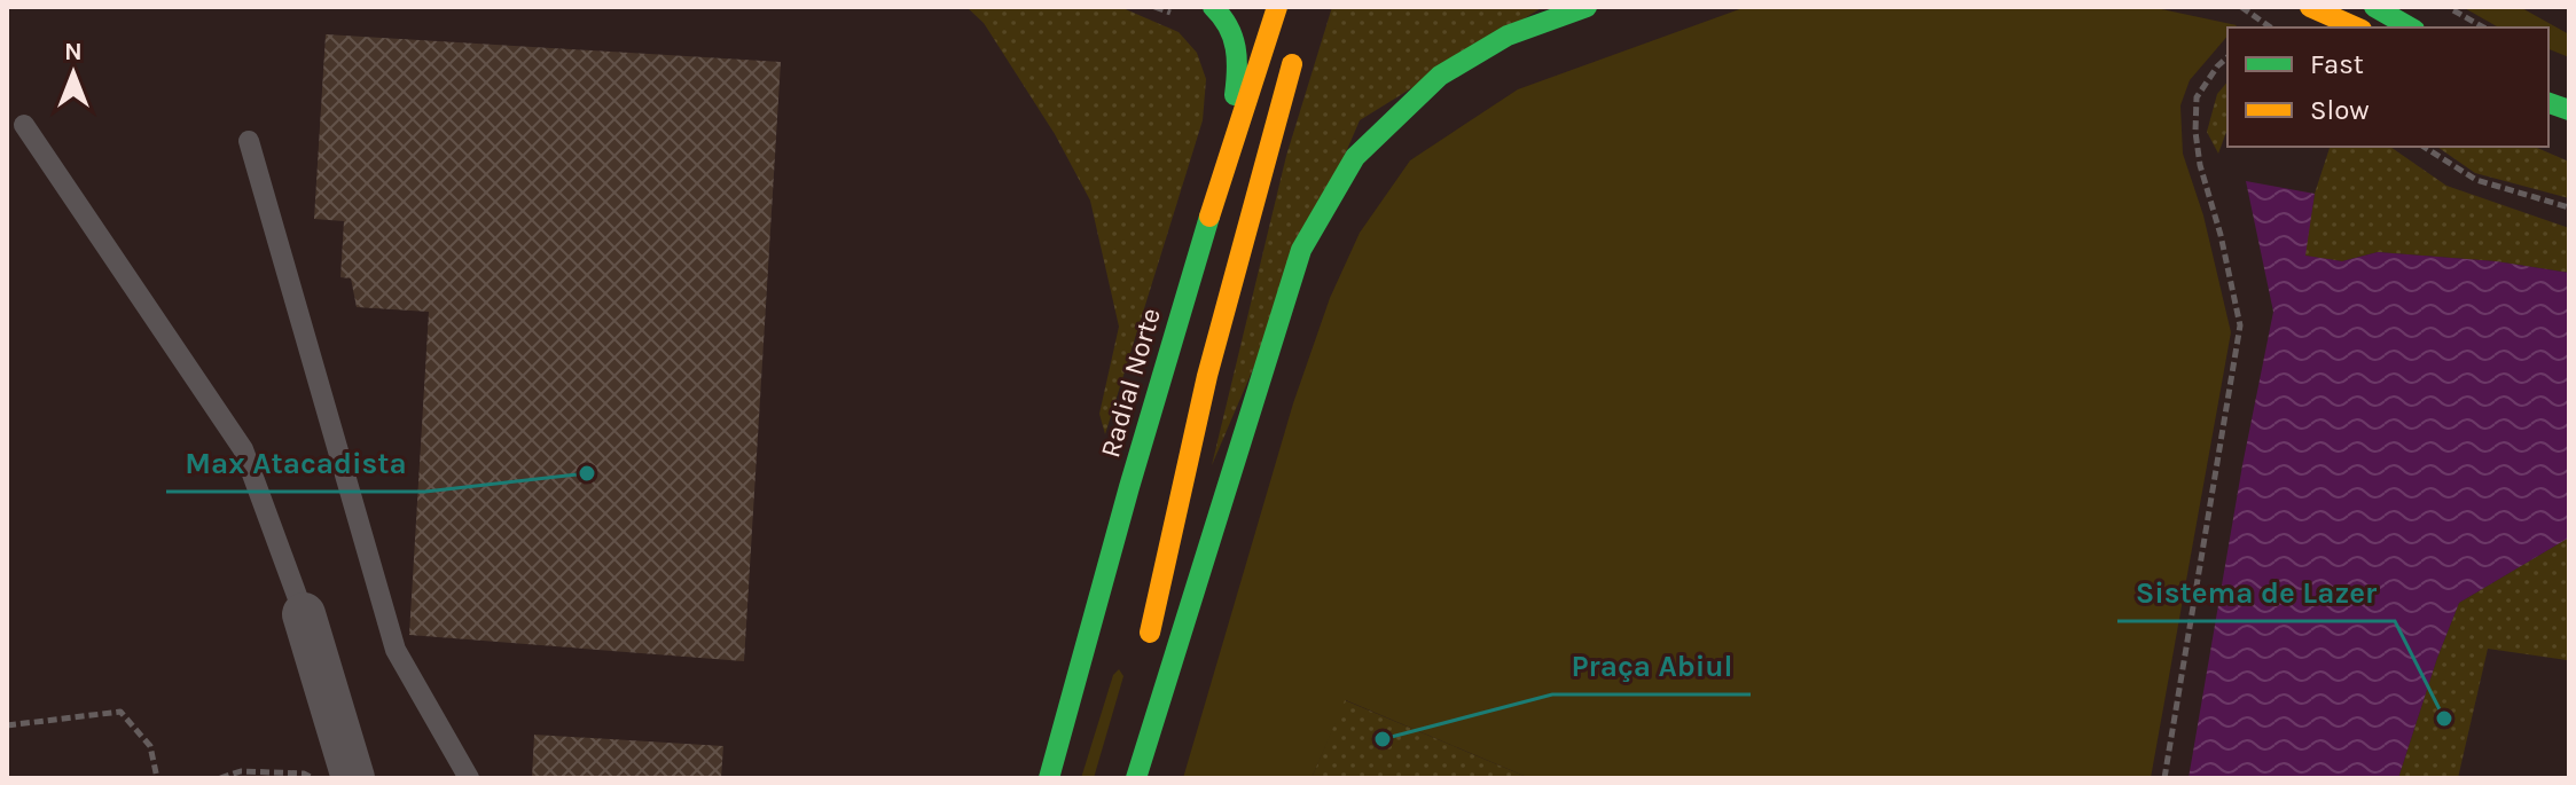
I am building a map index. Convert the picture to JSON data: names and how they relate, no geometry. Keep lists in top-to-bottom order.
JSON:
{
  "streets": {
    "main road": ["Radial Norte"]
  },
  "places": ["Max Atacadista", "Sistema de Lazer", "Praça Abiul"],
  "legend": ["Fast", "Slow"],
  "north": "top"
}
